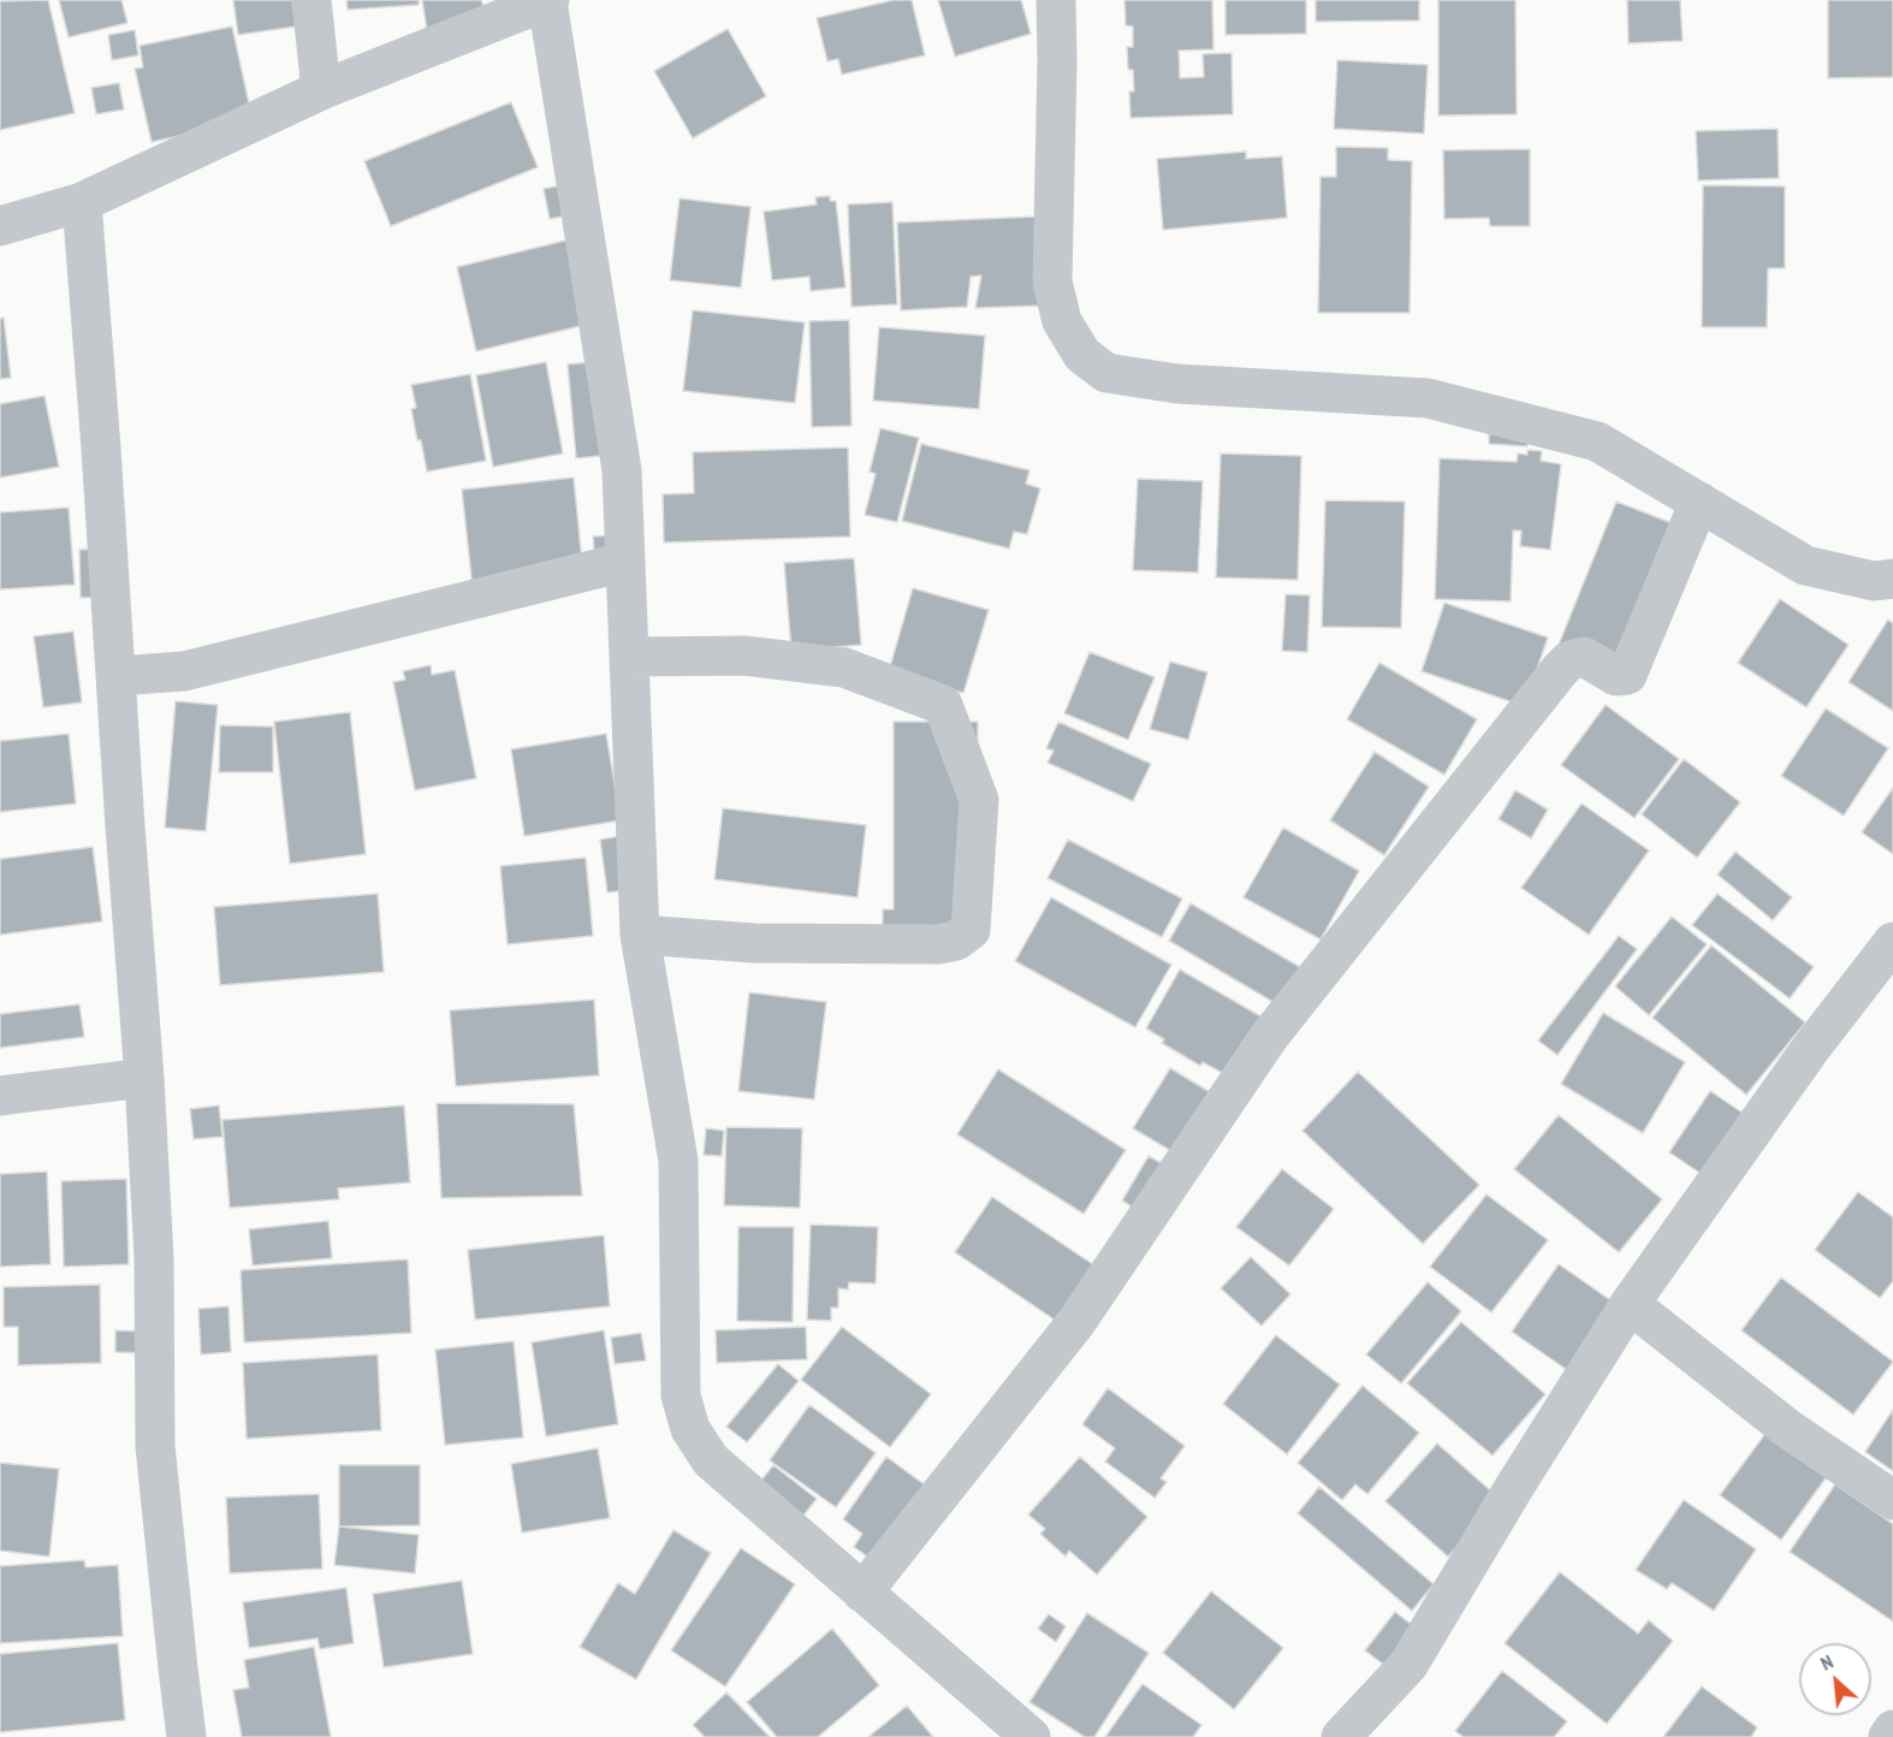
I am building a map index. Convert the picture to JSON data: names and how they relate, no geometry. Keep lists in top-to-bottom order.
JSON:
{
  "north": "top left"
}
